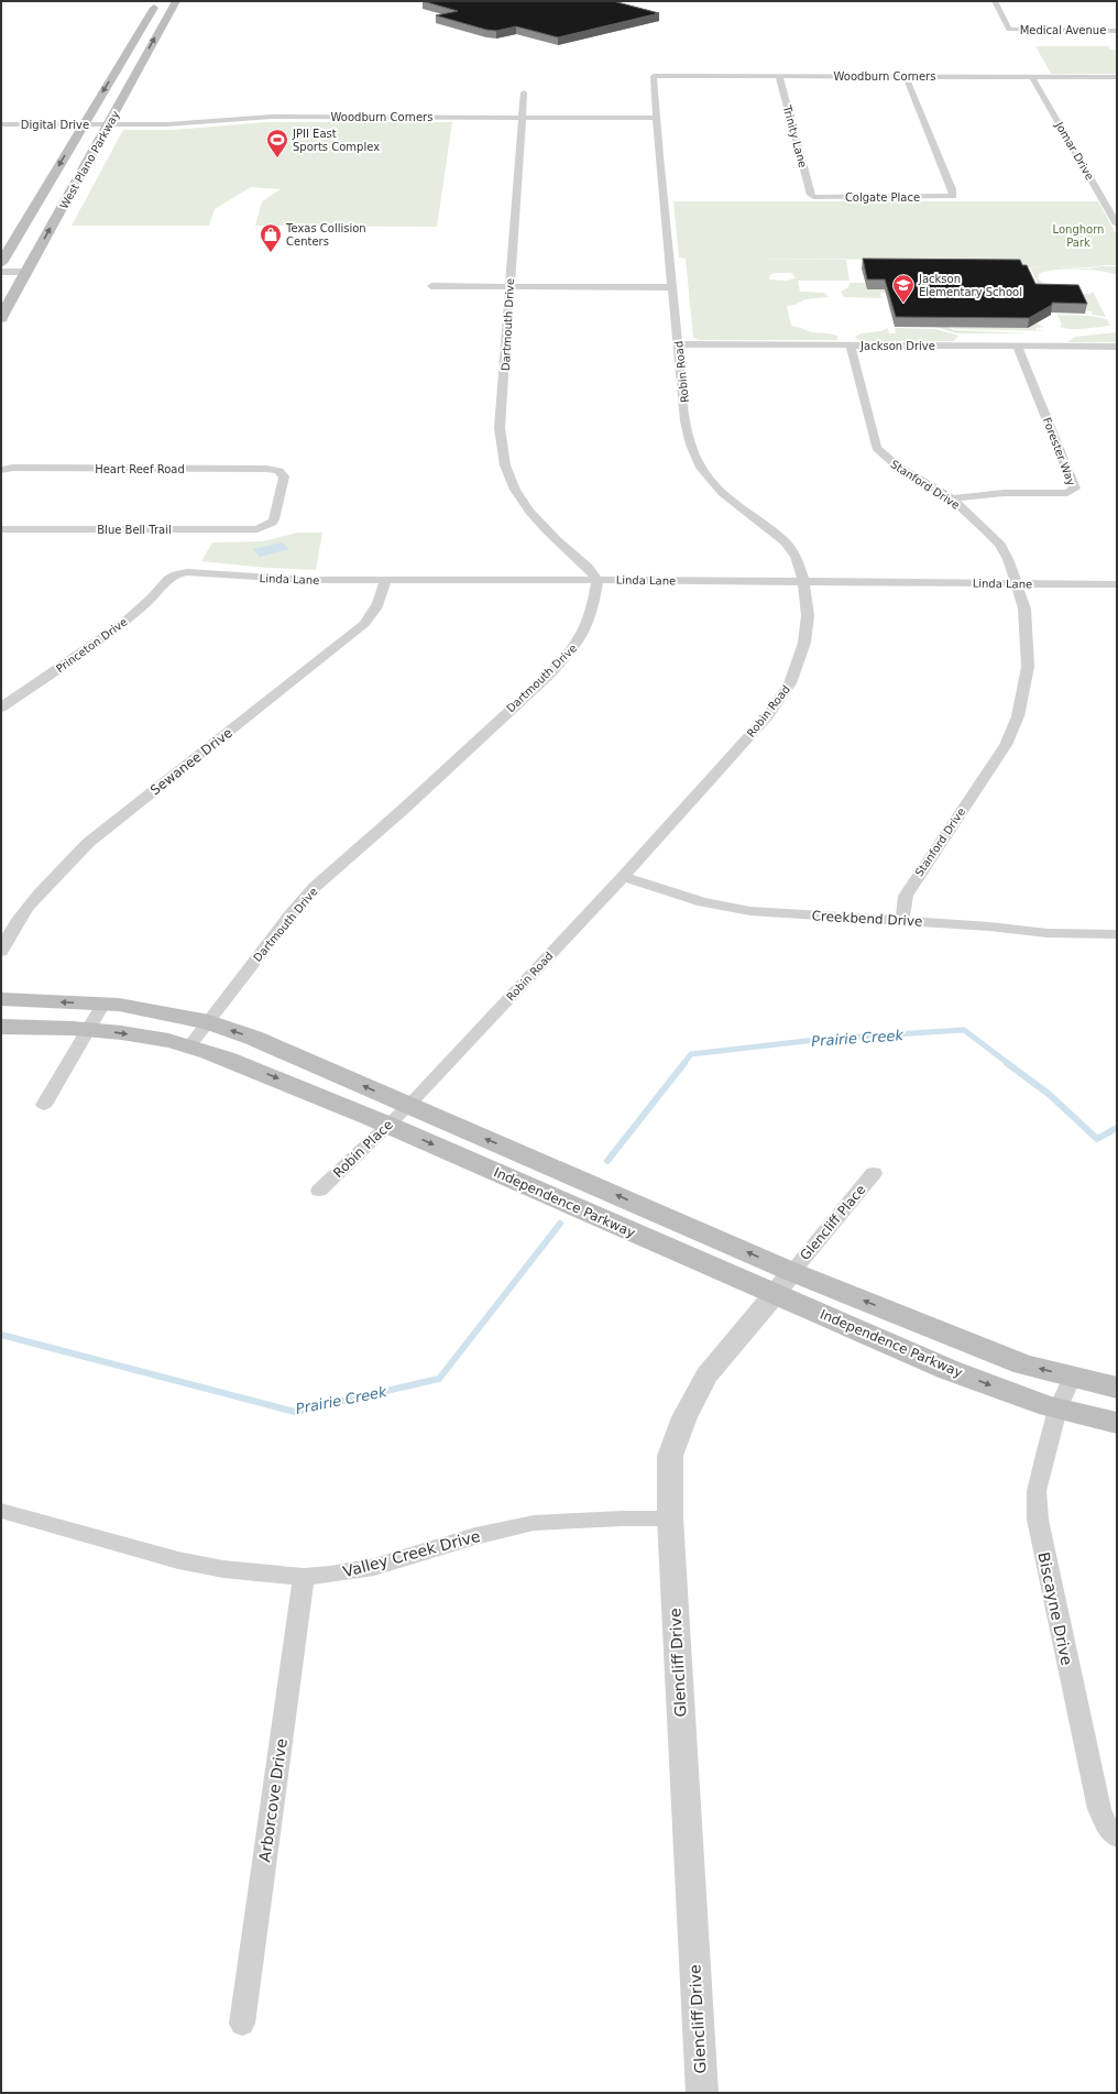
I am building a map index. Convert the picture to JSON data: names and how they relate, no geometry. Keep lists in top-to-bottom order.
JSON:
{
  "streets": {
    "main road": ["West Plano Parkway", "Independence Parkway"],
    "street": [
      "Medical Avenue",
      "Woodburn Corners",
      "Digital Drive",
      "Trinity Lane",
      "Jomar Drive",
      "Colgate Place",
      "Dartmouth Drive",
      "Jackson Drive",
      "Robin Road",
      "Forester Way",
      "Heart Reef Road",
      "Stanford Drive",
      "Blue Bell Trail",
      "Linda Lane",
      "Princeton Drive",
      "Sewanee Drive",
      "Creekbend Drive",
      "Robin Place",
      "Glencliff Place",
      "Valley Creek Drive",
      "Biscayne Drive",
      "Glencliff Drive",
      "Arborcove Drive"
    ]
  },
  "crossings": [
    ["Woodburn Corners", "Digital Drive"],
    ["Woodburn Corners", "Trinity Lane"],
    ["Woodburn Corners", "Jomar Drive"],
    ["Woodburn Corners", "West Plano Parkway"],
    ["Woodburn Corners", "Colgate Place"],
    ["Woodburn Corners", "Dartmouth Drive"],
    ["Woodburn Corners", "Robin Road"],
    ["Digital Drive", "West Plano Parkway"],
    ["Trinity Lane", "Colgate Place"],
    ["Dartmouth Drive", "Linda Lane"],
    ["Dartmouth Drive", "Independence Parkway"],
    ["Jackson Drive", "Robin Road"],
    ["Jackson Drive", "Forester Way"],
    ["Jackson Drive", "Stanford Drive"],
    ["Robin Road", "Linda Lane"],
    ["Robin Road", "Creekbend Drive"],
    ["Robin Road", "Robin Place"],
    ["Robin Road", "Independence Parkway"],
    ["Forester Way", "Stanford Drive"],
    ["Heart Reef Road", "Blue Bell Trail"],
    ["Stanford Drive", "Linda Lane"],
    ["Stanford Drive", "Creekbend Drive"],
    ["Linda Lane", "Princeton Drive"],
    ["Linda Lane", "Sewanee Drive"],
    ["Robin Place", "Independence Parkway"],
    ["Independence Parkway", "Glencliff Place"],
    ["Independence Parkway", "Biscayne Drive"],
    ["Independence Parkway", "Glencliff Drive"],
    ["Glencliff Place", "Glencliff Drive"],
    ["Valley Creek Drive", "Glencliff Drive"],
    ["Valley Creek Drive", "Arborcove Drive"]
  ],
  "water": ["Prairie Creek"],
  "parks": ["Longhorn Park"],
  "places": {
    "sports": ["JPII East Sports Complex"],
    "shop": ["Texas Collision Centers"],
    "school or university": ["Jackson Elementary School"]
  }
}
